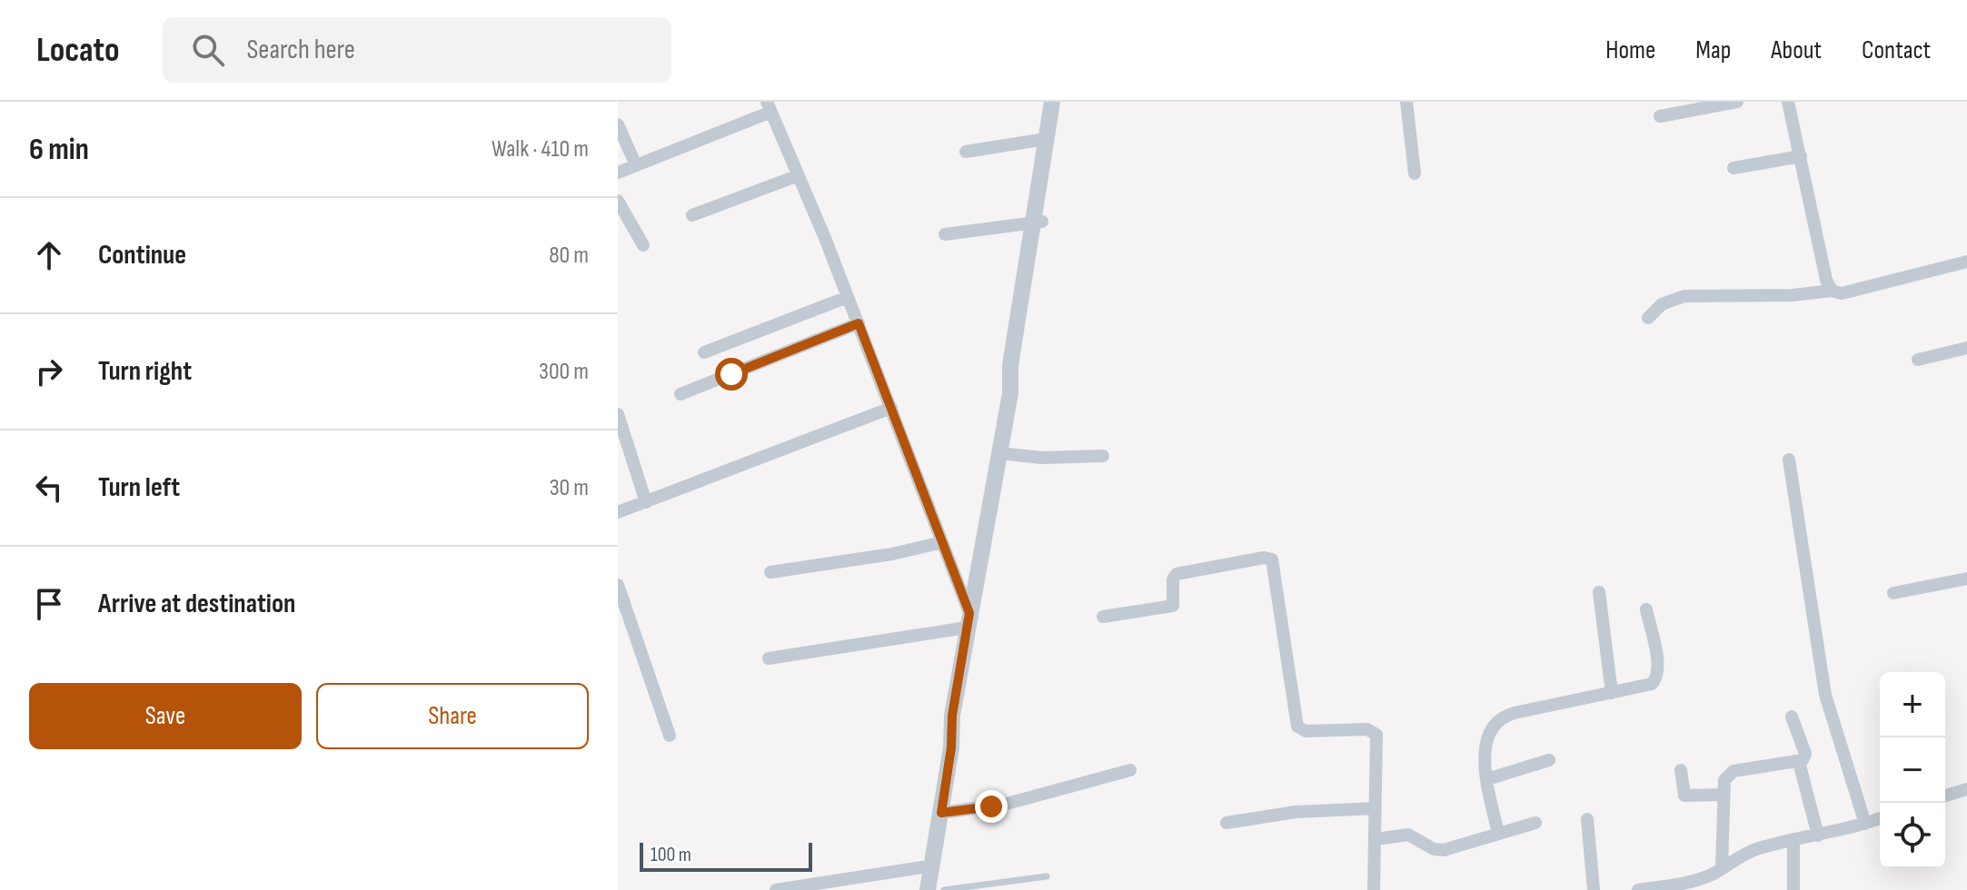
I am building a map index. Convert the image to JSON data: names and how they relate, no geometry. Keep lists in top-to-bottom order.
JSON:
{
  "scale_bar": "100 m",
  "page": {
    "header": "Locato",
    "search": "Search here",
    "nav": [
      "Home",
      "Map",
      "About",
      "Contact"
    ],
    "heading": ["6 min", "Walk · 410 m"],
    "list": [
      ["Continue", "80 m"],
      ["Turn right", "300 m"],
      ["Turn left", "30 m"],
      "Arrive at destination"
    ],
    "buttons": ["Save", "Share"],
    "map_buttons": ["+", "−"],
    "scale": "100 m"
  }
}
